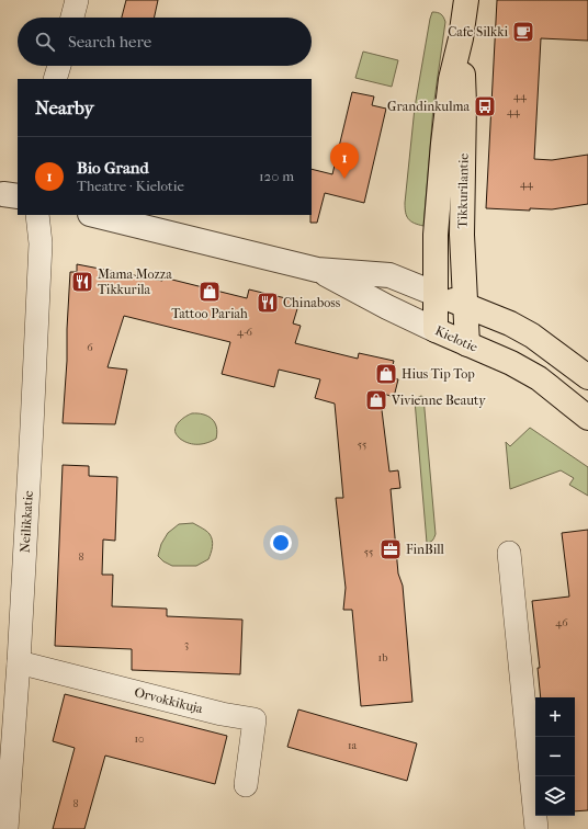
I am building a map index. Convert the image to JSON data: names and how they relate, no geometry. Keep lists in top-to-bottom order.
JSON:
{
  "streets": {
    "main road": ["Tikkurilantie", "Kielotie"],
    "street": ["Neilikkatie", "Orvokkikuja"]
  },
  "crossings": [
    ["Tikkurilantie", "Kielotie"],
    ["Neilikkatie", "Orvokkikuja"]
  ],
  "places": {
    "cafe": ["Cafe Silkki"],
    "bus stop": ["Grandinkulma"],
    "restaurant": ["Mama Mozza Tikkurila", "Chinaboss"],
    "shop": ["Tattoo Pariah", "Hius Tip Top", "Vivienne Beauty"],
    "office": ["FinBill"]
  },
  "house_numbers": [
    "44",
    "44",
    "44",
    "4-6",
    "6",
    "55",
    "55",
    "8",
    "46",
    "3",
    "1b",
    "10",
    "1a",
    "8"
  ],
  "page": {
    "search": "Search here",
    "heading": "Nearby",
    "list": [
      {
        "mark": "1",
        "name": "Bio Grand",
        "note": "Theatre · Kielotie",
        "value": "120 m"
      }
    ],
    "pins": "1",
    "map_buttons": ["+", "−"]
  }
}
